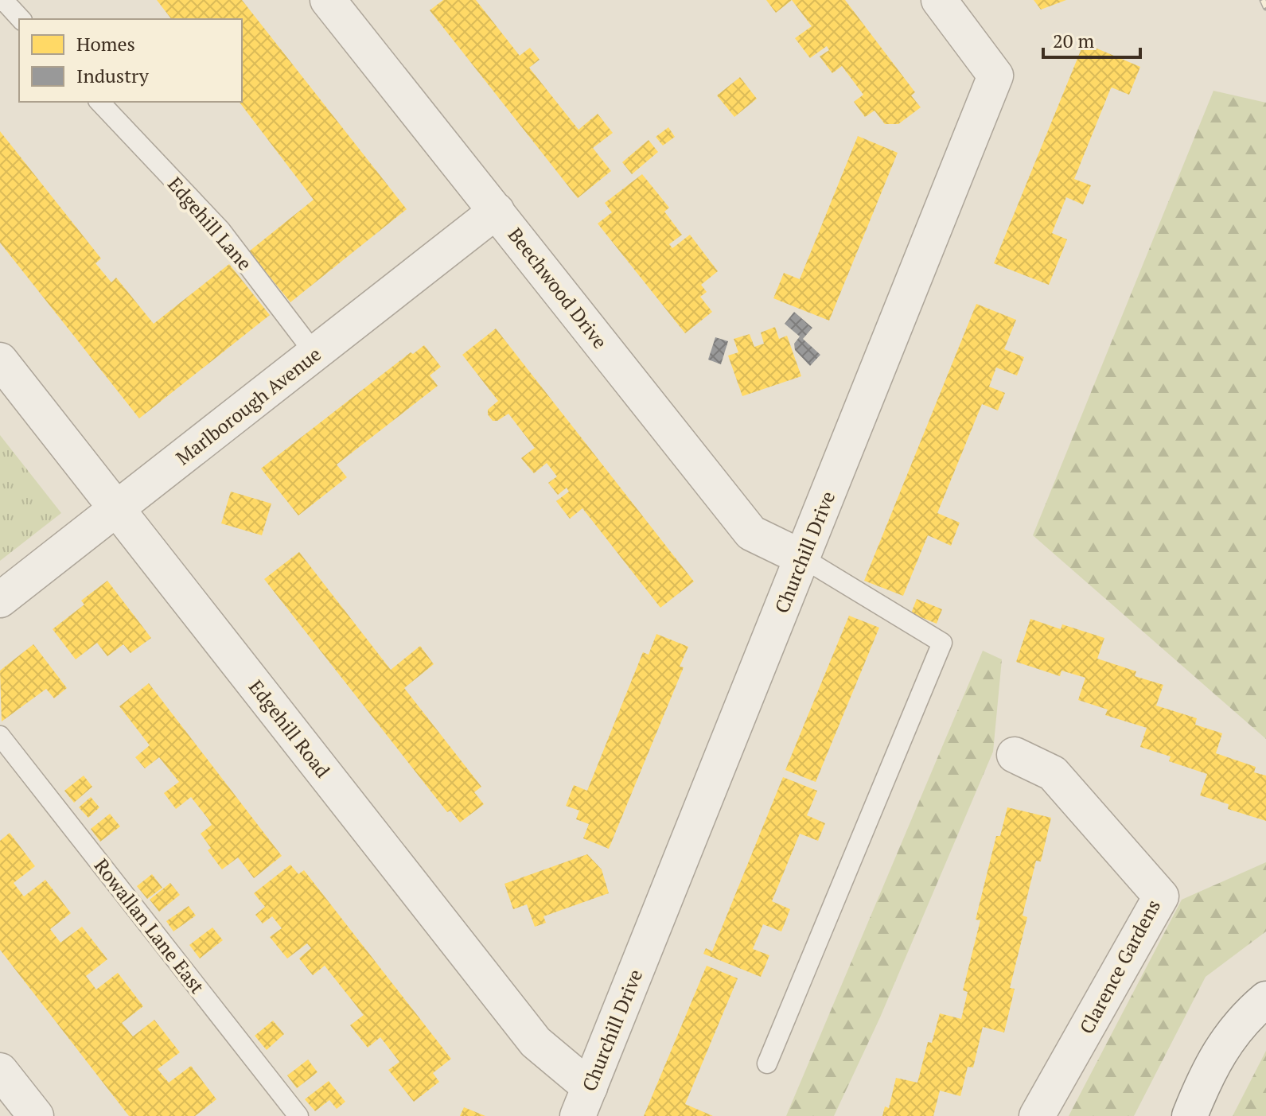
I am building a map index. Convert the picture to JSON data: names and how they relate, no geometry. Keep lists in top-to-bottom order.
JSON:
{
  "streets": {
    "street": [
      "Beechwood Drive",
      "Marlborough Avenue",
      "Churchill Drive",
      "Edgehill Road",
      "Clarence Gardens"
    ],
    "lane": ["Edgehill Lane", "Rowallan Lane East"]
  },
  "crossings": [
    ["Edgehill Lane", "Marlborough Avenue"],
    ["Beechwood Drive", "Marlborough Avenue"],
    ["Beechwood Drive", "Churchill Drive"],
    ["Marlborough Avenue", "Edgehill Road"],
    ["Churchill Drive", "Edgehill Road"]
  ],
  "legend": ["Homes", "Industry"],
  "scale_bar": "20 m"
}
